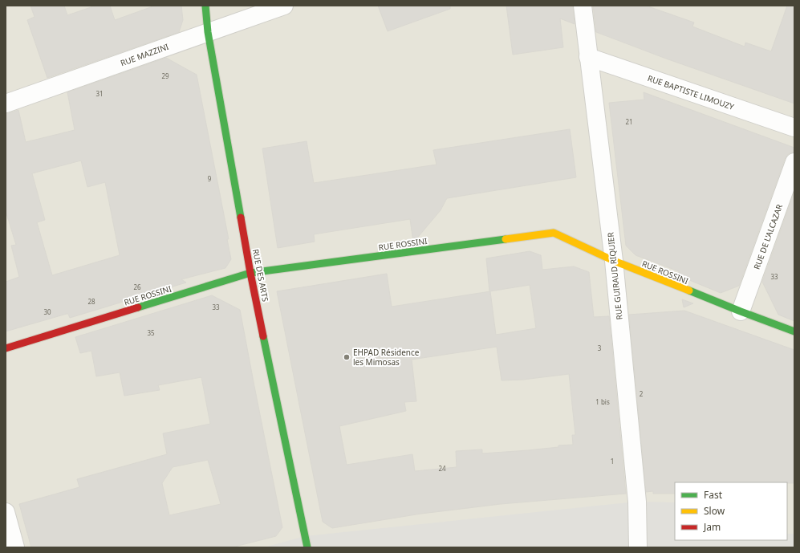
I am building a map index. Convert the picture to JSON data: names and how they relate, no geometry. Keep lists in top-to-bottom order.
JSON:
{
  "streets": {
    "street": [
      "RUE MAZZINI",
      "RUE BAPTISTE LIMOUZY",
      "RUE DE L'ALCAZAR",
      "RUE ROSSINI",
      "RUE DES ARTS",
      "RUE GUIRAUD RIQUIER"
    ]
  },
  "crossings": [
    ["RUE MAZZINI", "RUE DES ARTS"],
    ["RUE BAPTISTE LIMOUZY", "RUE GUIRAUD RIQUIER"],
    ["RUE DE L'ALCAZAR", "RUE ROSSINI"],
    ["RUE ROSSINI", "RUE DES ARTS"],
    ["RUE ROSSINI", "RUE GUIRAUD RIQUIER"]
  ],
  "places": ["EHPAD Résidence les Mimosas"],
  "house_numbers": [
    "29",
    "31",
    "21",
    "9",
    "33",
    "26",
    "28",
    "33",
    "30",
    "35",
    "3",
    "2",
    "1 bis",
    "1",
    "24"
  ],
  "legend": ["Fast", "Slow", "Jam"]
}
